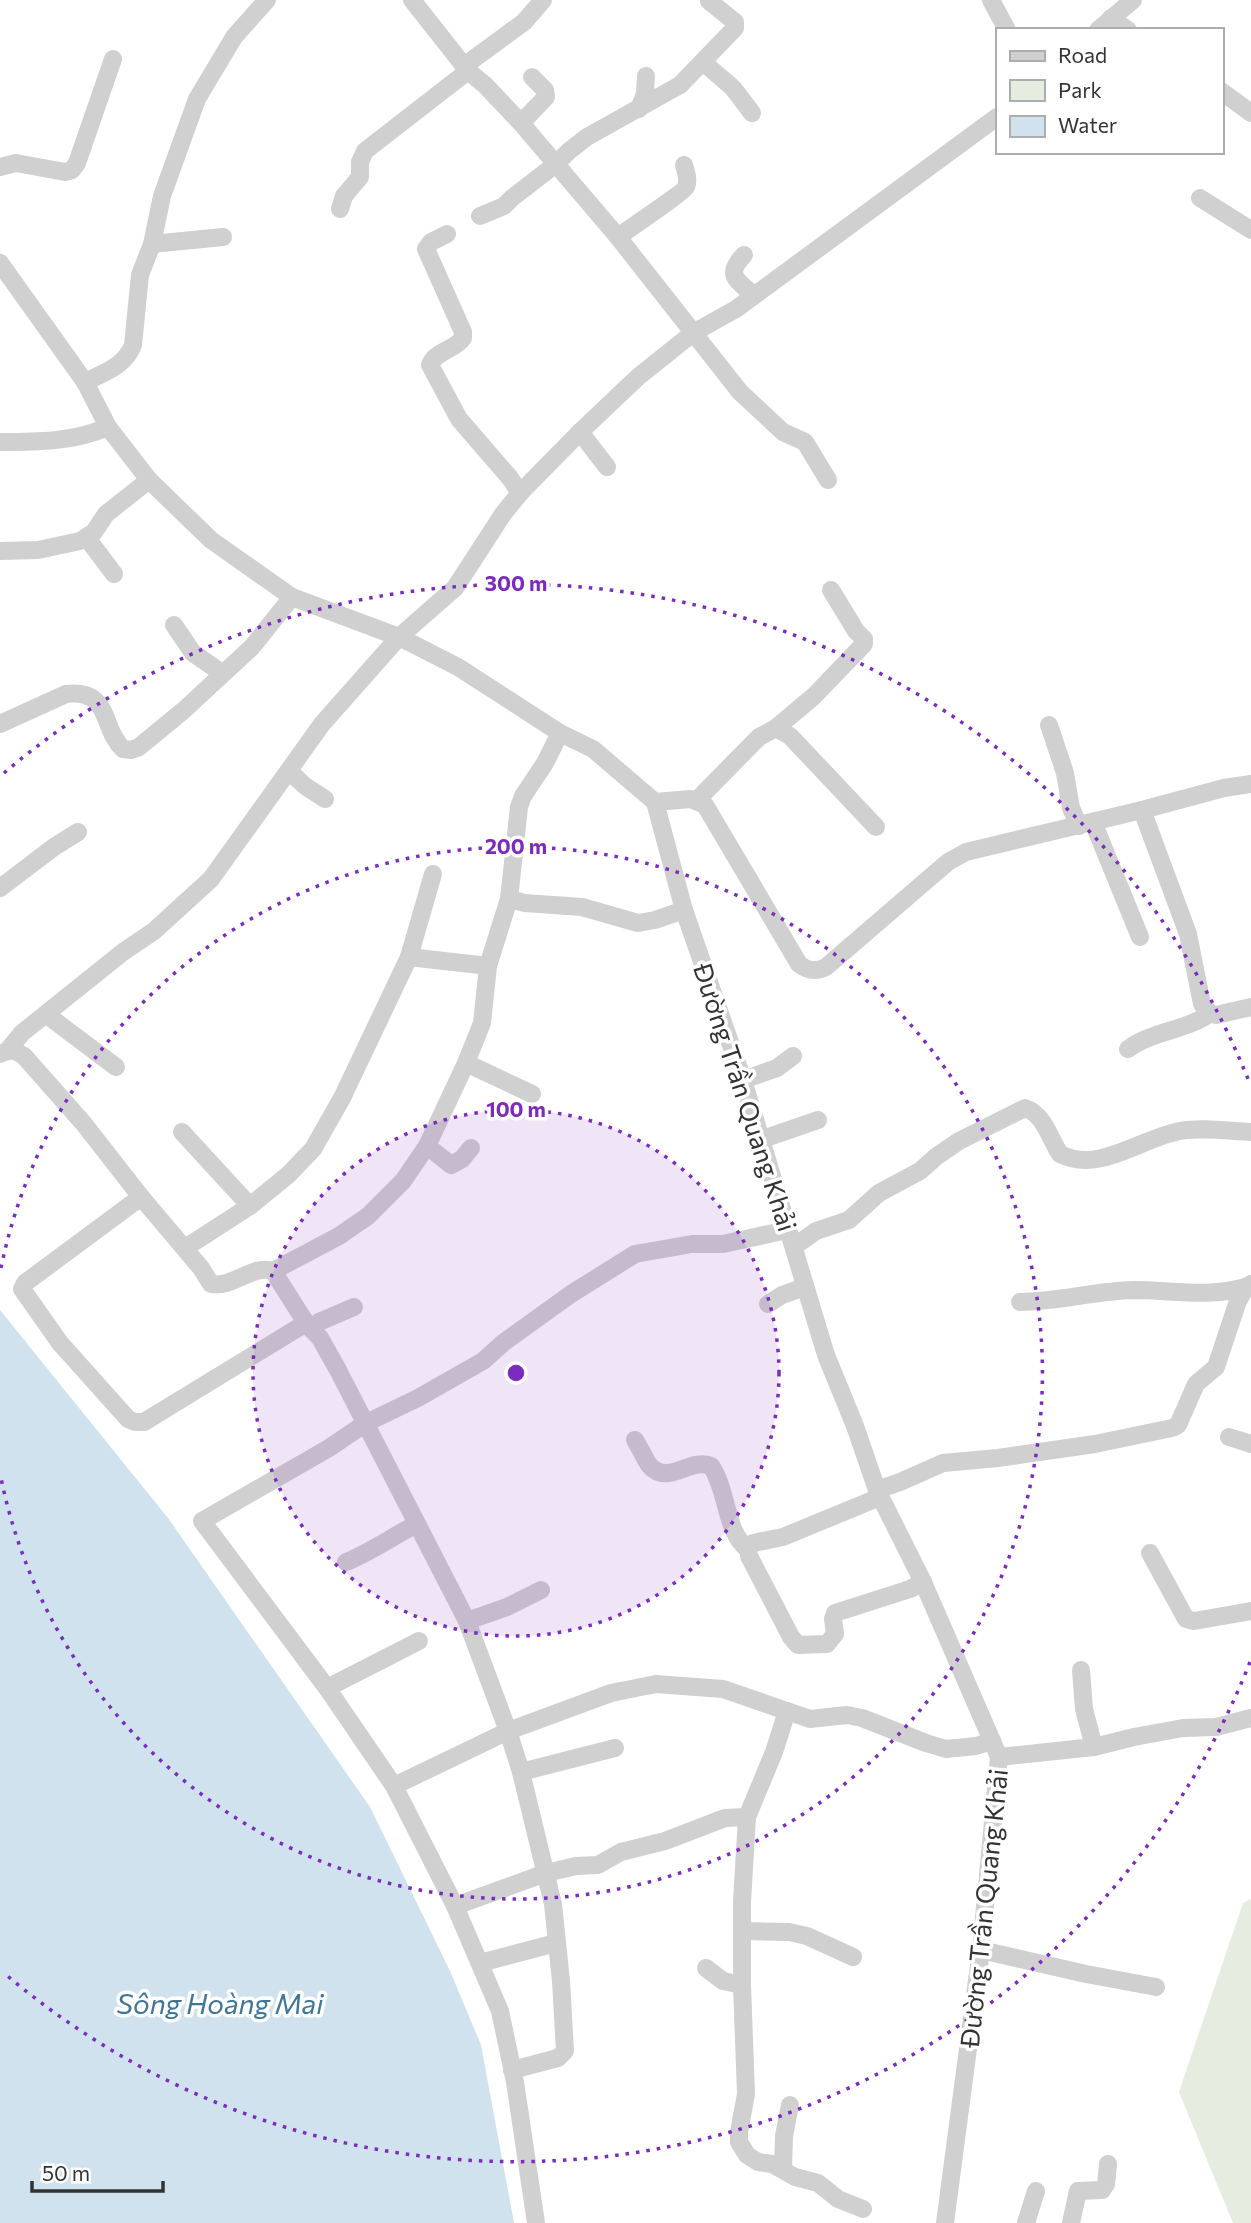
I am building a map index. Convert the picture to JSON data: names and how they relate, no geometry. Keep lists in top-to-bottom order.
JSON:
{
  "streets": {
    "street": ["Đường Trần Quang Khải"]
  },
  "water": ["Sông Hoàng Mai"],
  "legend": ["Road", "Park", "Water"],
  "scale_bar": "50 m",
  "rings": ["300 m", "200 m", "100 m"]
}
